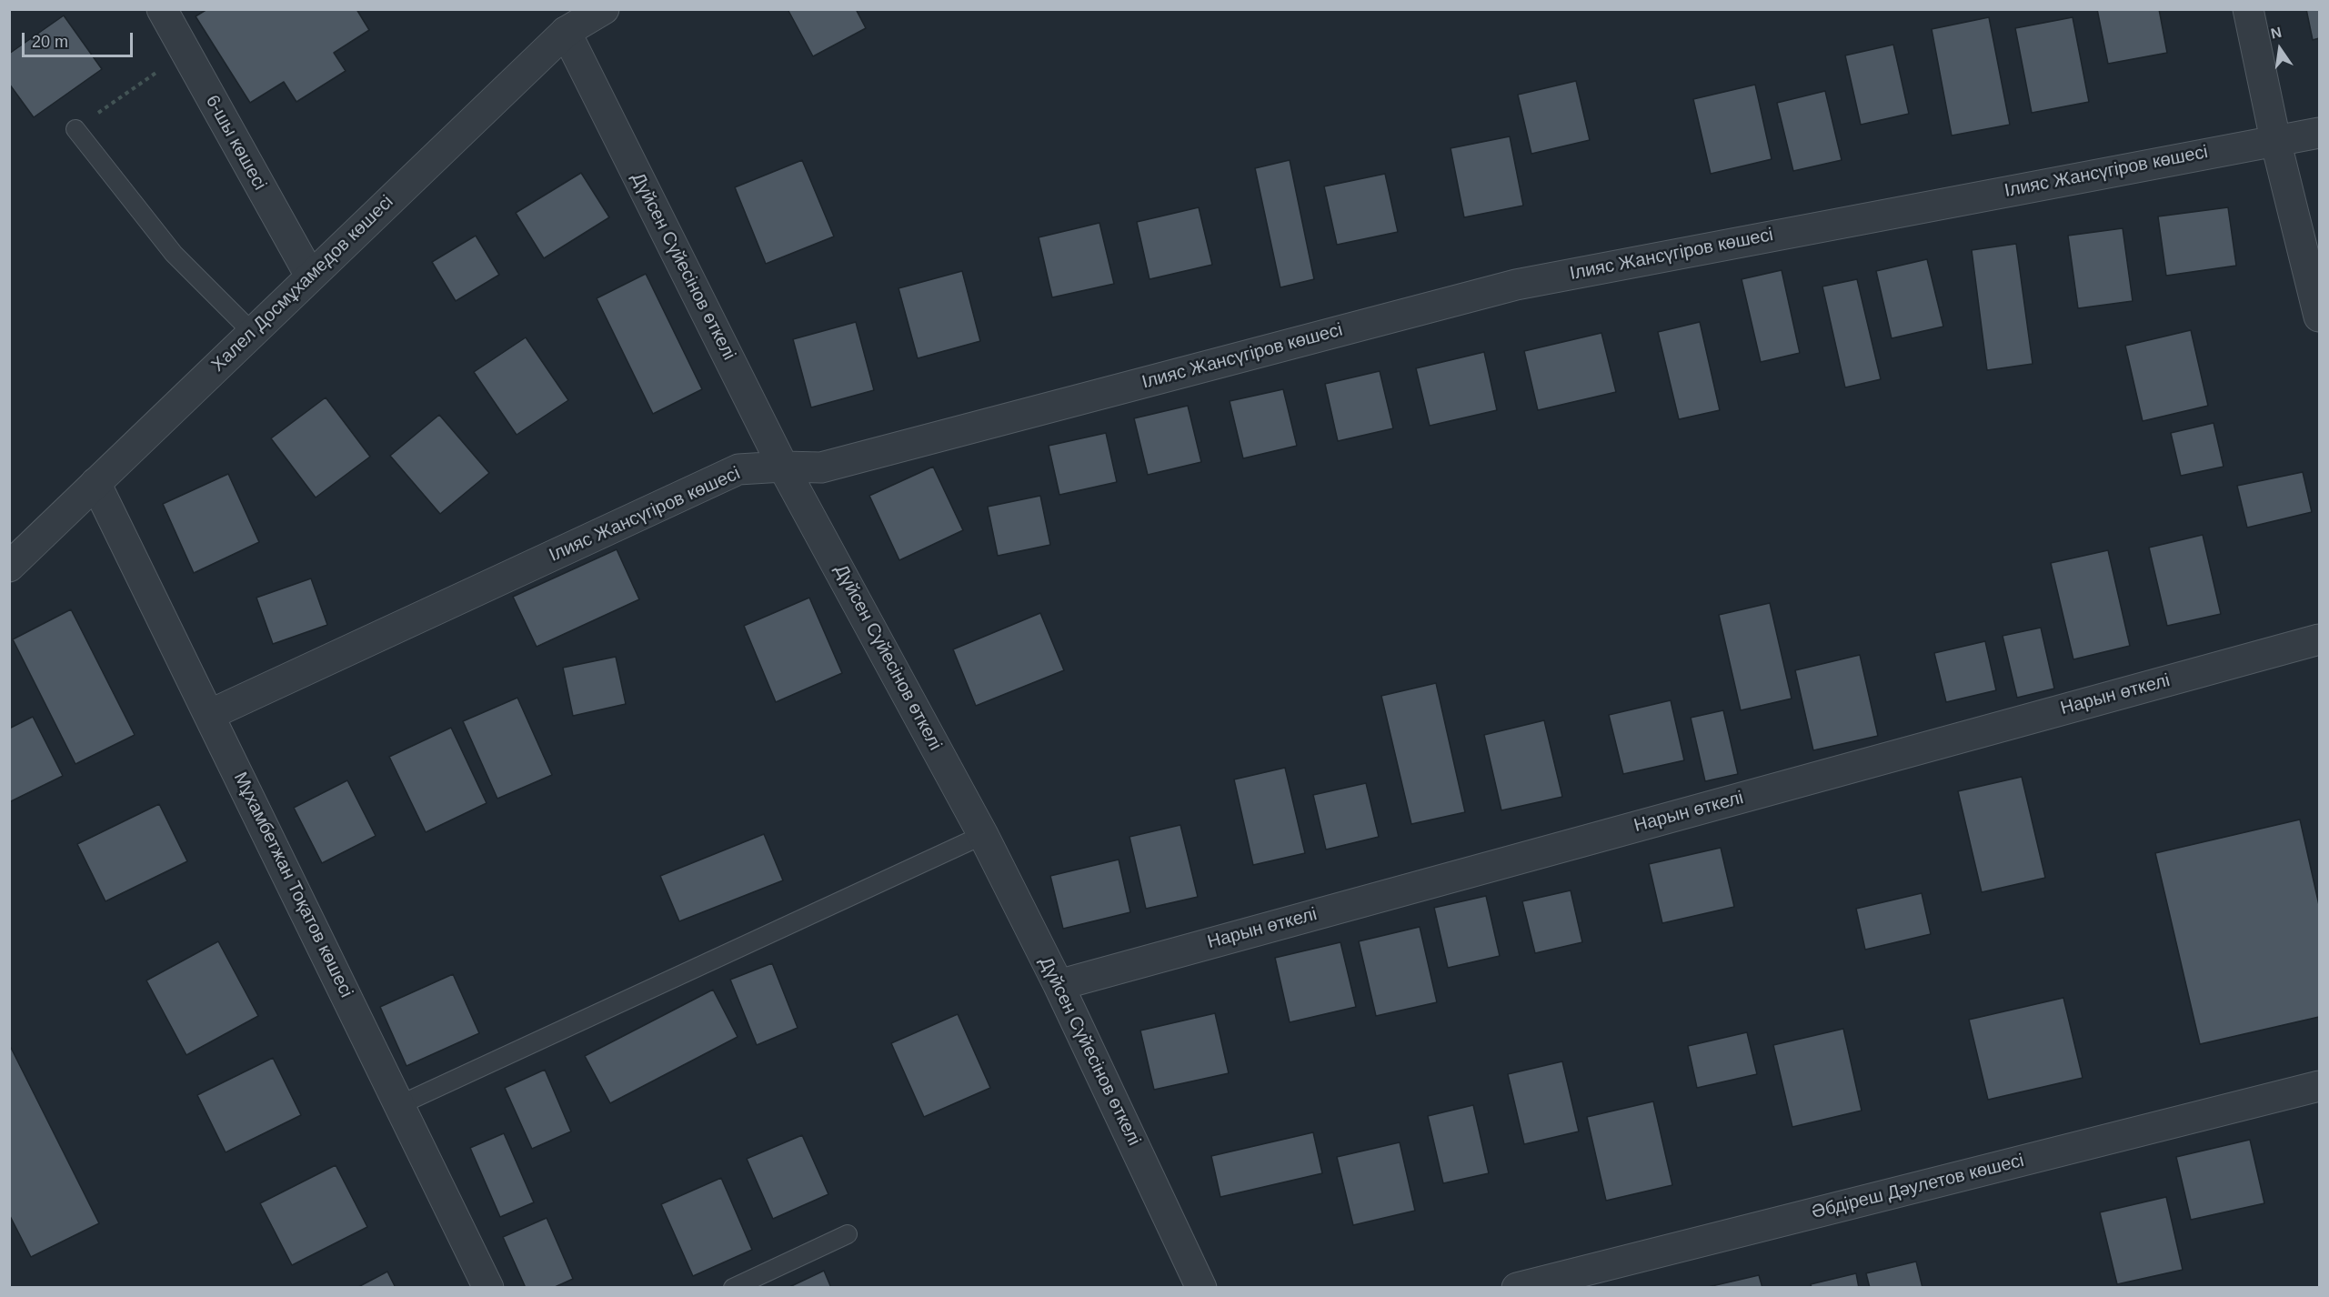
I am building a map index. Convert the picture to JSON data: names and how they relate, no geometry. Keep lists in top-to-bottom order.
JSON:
{
  "streets": {
    "street": [
      "6-шы көшесі",
      "Ілияс Жансүгіров көшесі",
      "Дүйсен Сүйесінов өткелі",
      "Халел Досмұхамедов көшесі",
      "Нарын өткелі",
      "Мұхамбетжан Тоқатов көшесі",
      "Әбдіреш Дәулетов көшесі"
    ]
  },
  "crossings": [
    ["6-шы көшесі", "Халел Досмұхамедов көшесі"],
    ["Ілияс Жансүгіров көшесі", "Дүйсен Сүйесінов өткелі"],
    ["Ілияс Жансүгіров көшесі", "Мұхамбетжан Тоқатов көшесі"],
    ["Дүйсен Сүйесінов өткелі", "Халел Досмұхамедов көшесі"],
    ["Дүйсен Сүйесінов өткелі", "Нарын өткелі"],
    ["Халел Досмұхамедов көшесі", "Мұхамбетжан Тоқатов көшесі"]
  ],
  "scale_bar": "20 m",
  "north": "top"
}
